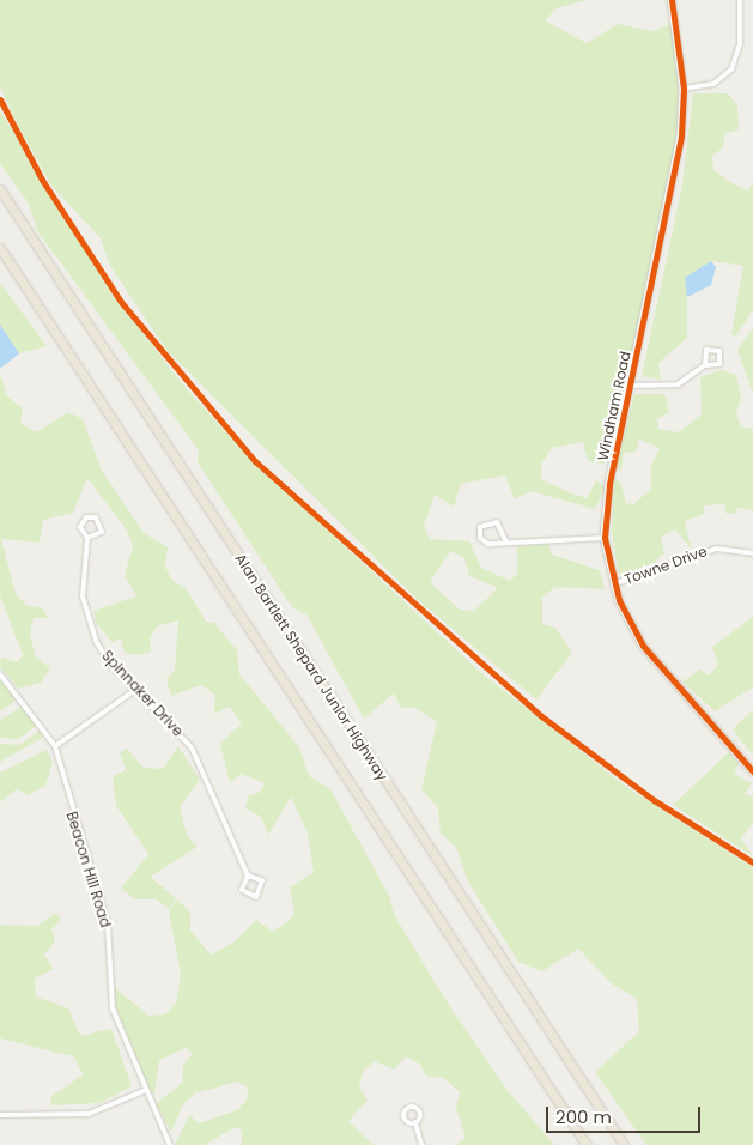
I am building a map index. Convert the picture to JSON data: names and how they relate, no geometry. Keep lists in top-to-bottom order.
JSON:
{
  "streets": {
    "highway": ["Alan Bartlett Shepard Junior Highway"],
    "street": [
      "Windham Road",
      "Towne Drive",
      "Spinnaker Drive",
      "Beacon Hill Road"
    ]
  },
  "crossings": [
    ["Windham Road", "Towne Drive"]
  ],
  "scale_bar": "200 m"
}
